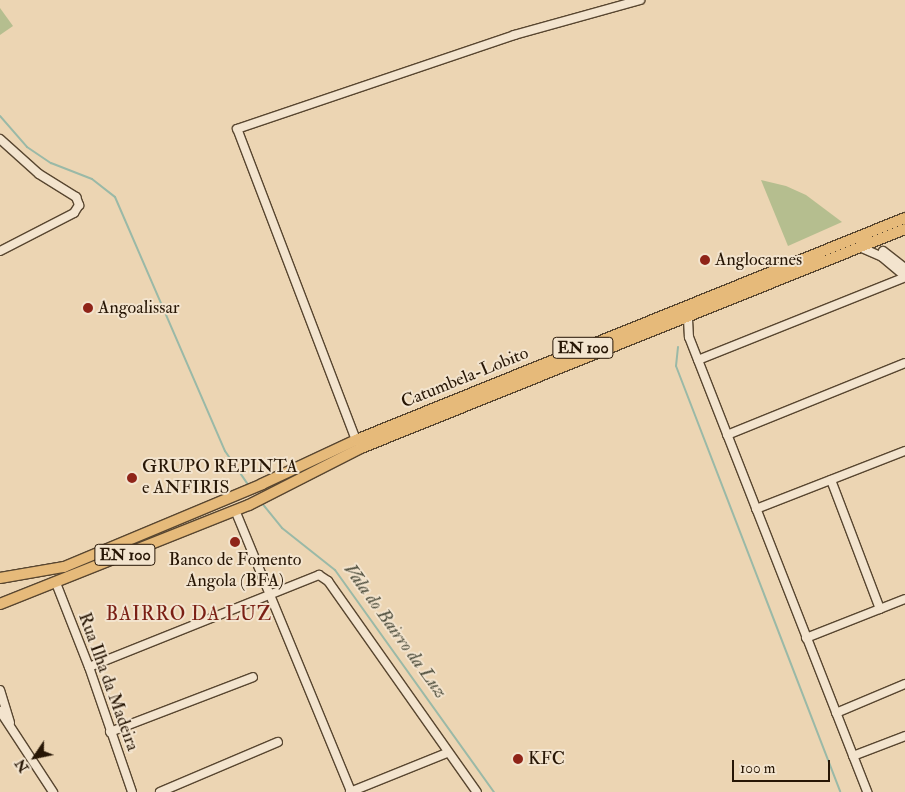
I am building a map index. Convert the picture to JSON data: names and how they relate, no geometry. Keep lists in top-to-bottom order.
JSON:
{
  "streets": {
    "main road": ["EN 100", "Catumbela-Lobito"],
    "street": ["Rua Ilha da Madeira"]
  },
  "crossings": [
    ["EN 100", "Catumbela-Lobito"],
    ["EN 100", "Rua Ilha da Madeira"]
  ],
  "districts": ["BAIRRO DA LUZ"],
  "water": ["Vala do Bairro da Luz"],
  "places": [
    "Anglocarnes",
    "Angoalissar",
    "GRUPO REPINTA e ANFIRIS",
    "Banco de Fomento Angola (BFA)",
    "KFC"
  ],
  "scale_bar": "100 m",
  "north": "bottom left"
}
